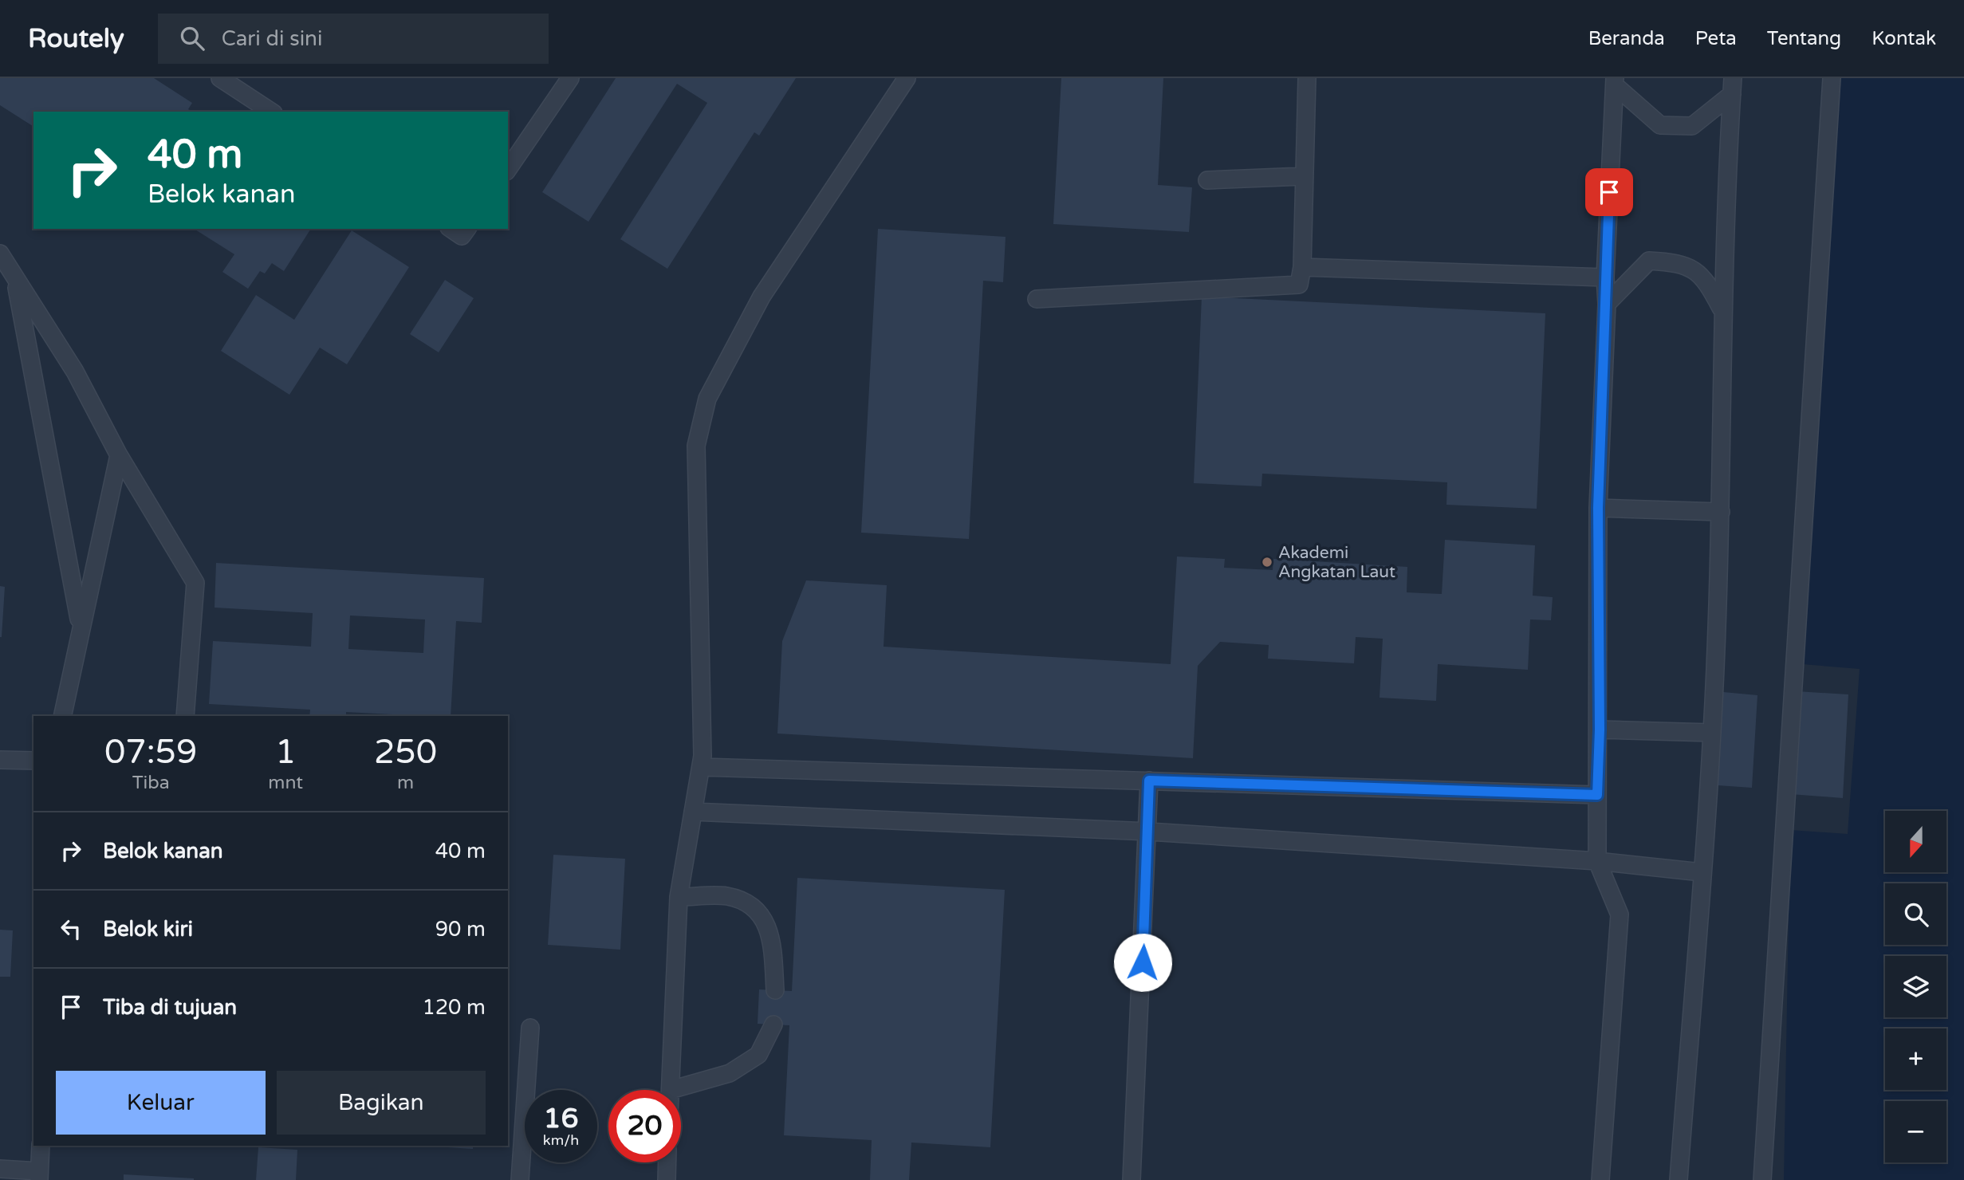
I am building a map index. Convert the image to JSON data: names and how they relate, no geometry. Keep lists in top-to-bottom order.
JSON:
{
  "places": ["Akademi Angkatan Laut"],
  "north": "bottom",
  "page": {
    "header": "Routely",
    "search": "Cari di sini",
    "nav": [
      "Beranda",
      "Peta",
      "Tentang",
      "Kontak"
    ],
    "turn": ["40 m", "Belok kanan"],
    "eta": [
      "07:59",
      "Tiba",
      "1",
      "mnt",
      "250",
      "m"
    ],
    "map_buttons": ["+", "−"],
    "list": [
      {
        "name": "Belok kanan",
        "value": "40 m"
      },
      {
        "name": "Belok kiri",
        "value": "90 m"
      },
      {
        "name": "Tiba di tujuan",
        "value": "120 m"
      }
    ],
    "buttons": ["Keluar", "Bagikan"],
    "speed": "16 km/h",
    "limit": "20"
  }
}
